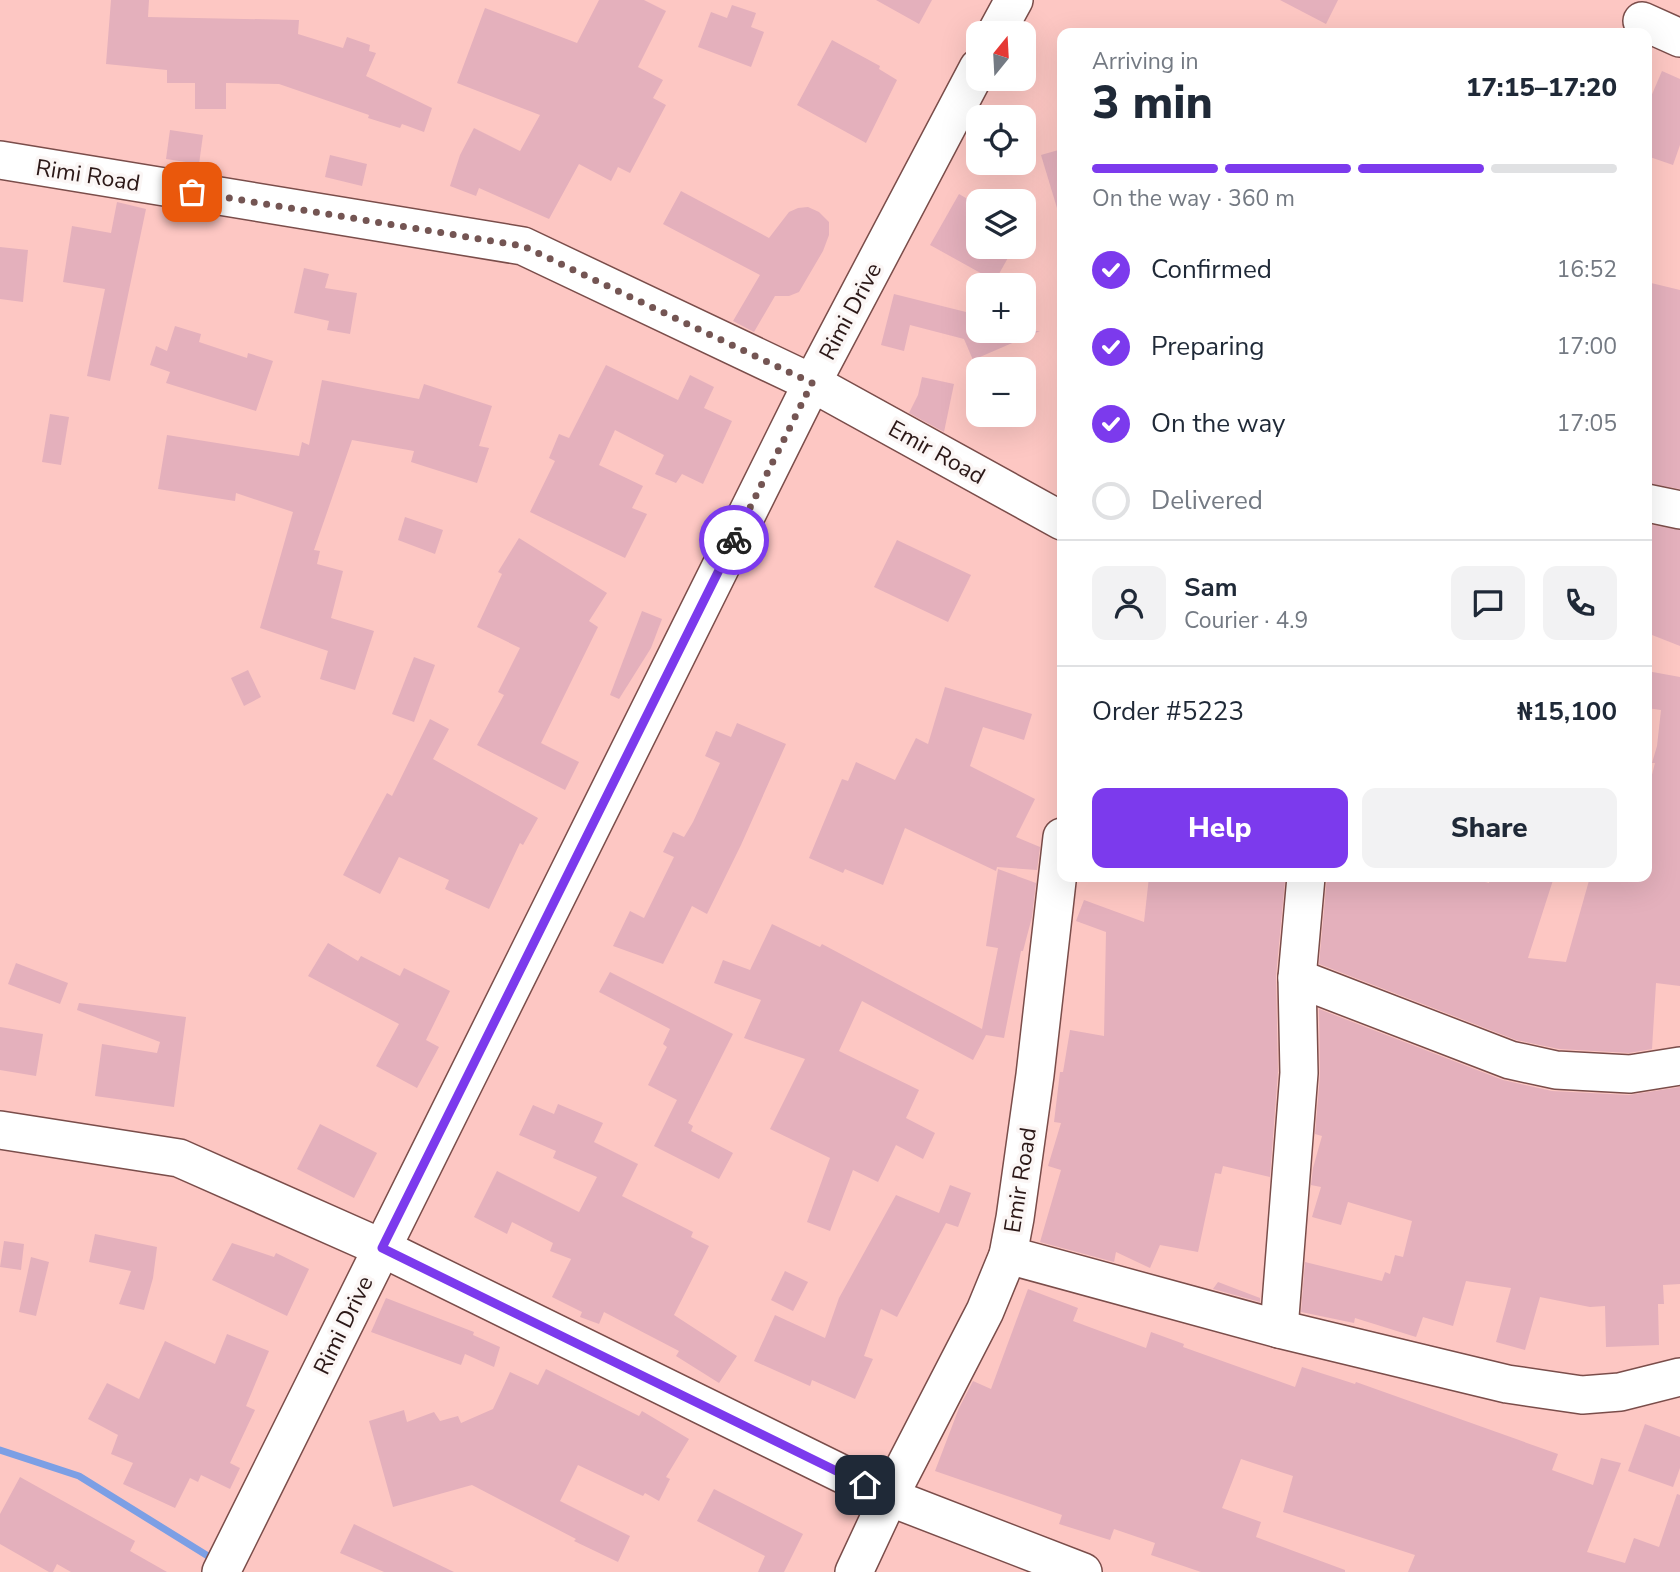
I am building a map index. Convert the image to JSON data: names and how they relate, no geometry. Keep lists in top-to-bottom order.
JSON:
{
  "streets": {
    "street": ["Rimi Road", "Rimi Drive", "Emir Road"]
  },
  "crossings": [
    ["Rimi Road", "Rimi Drive"],
    ["Rimi Road", "Emir Road"],
    ["Rimi Drive", "Emir Road"]
  ],
  "north": "top",
  "page": {
    "map_buttons": ["+", "−"],
    "heading": ["3 min", "Arriving in", "17:15–17:20"],
    "panel": [
      "Sam",
      "Courier · 4.9",
      "Order #5223",
      "₦15,100"
    ],
    "bar": "On the way · 360 m",
    "list": [
      ["Confirmed", "16:52"],
      ["Preparing", "17:00"],
      ["On the way", "17:05"],
      "Delivered"
    ],
    "buttons": ["Help", "Share"]
  }
}
